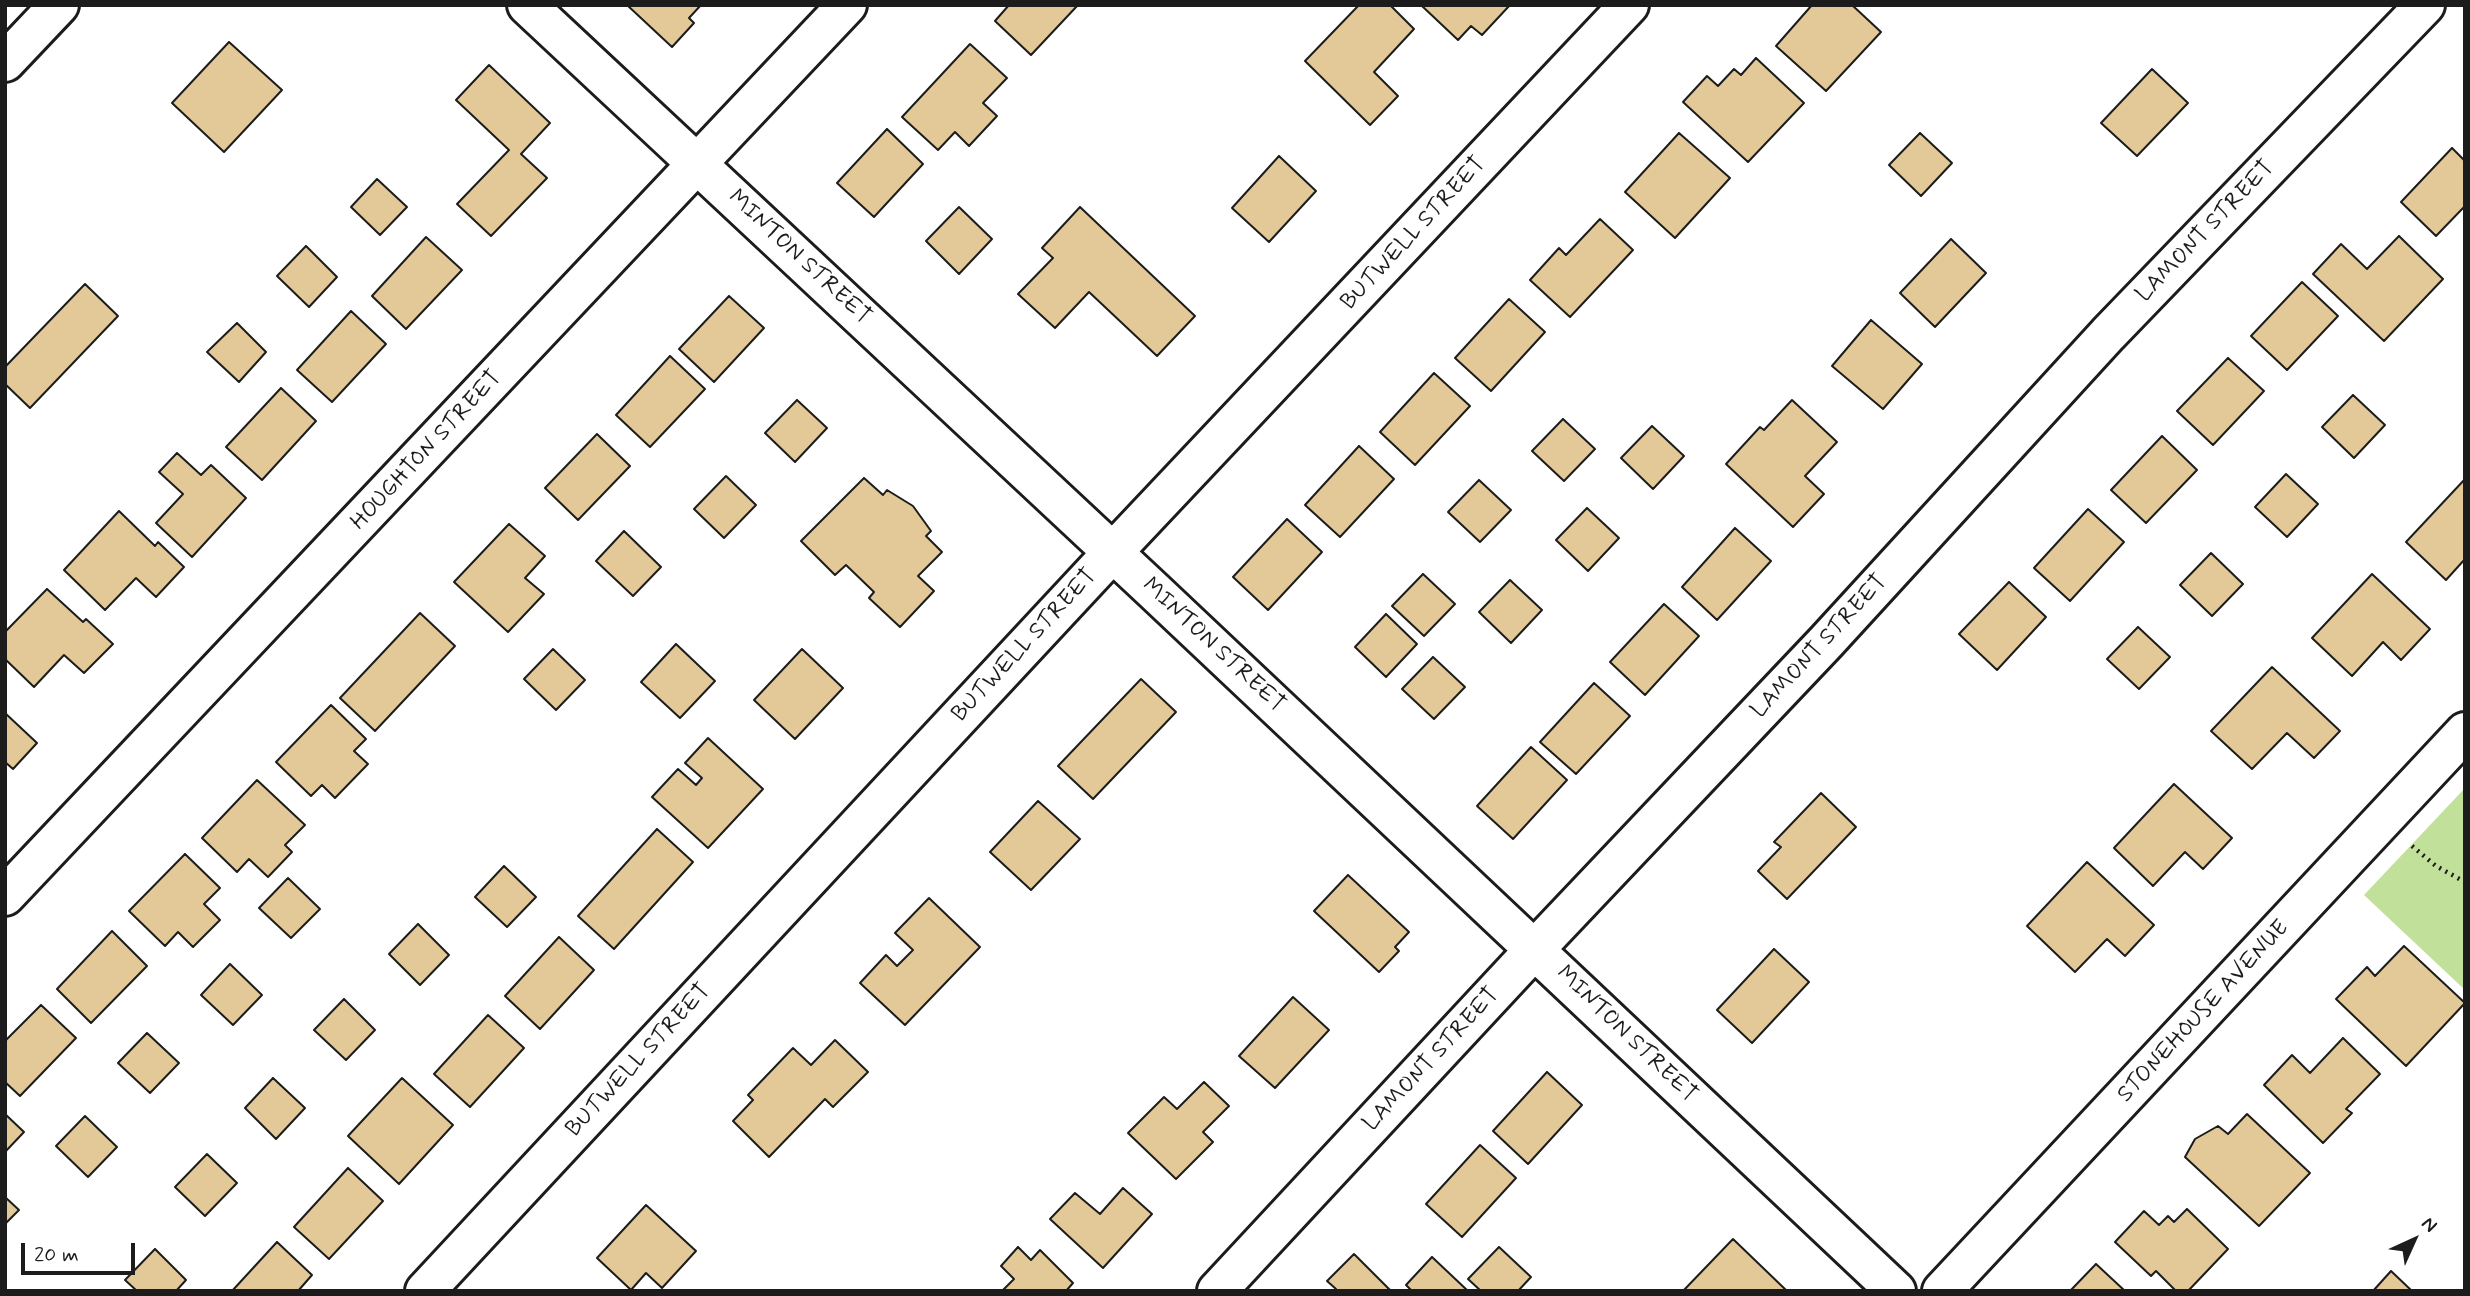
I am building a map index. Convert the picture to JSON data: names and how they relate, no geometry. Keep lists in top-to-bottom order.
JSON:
{
  "streets": {
    "street": [
      "LAMONT STREET",
      "BUTWELL STREET",
      "MINTON STREET",
      "HOUGHTON STREET",
      "STONEHOUSE AVENUE"
    ]
  },
  "crossings": [
    ["LAMONT STREET", "MINTON STREET"],
    ["BUTWELL STREET", "MINTON STREET"],
    ["MINTON STREET", "HOUGHTON STREET"]
  ],
  "scale_bar": "20 m",
  "north": "top right"
}
